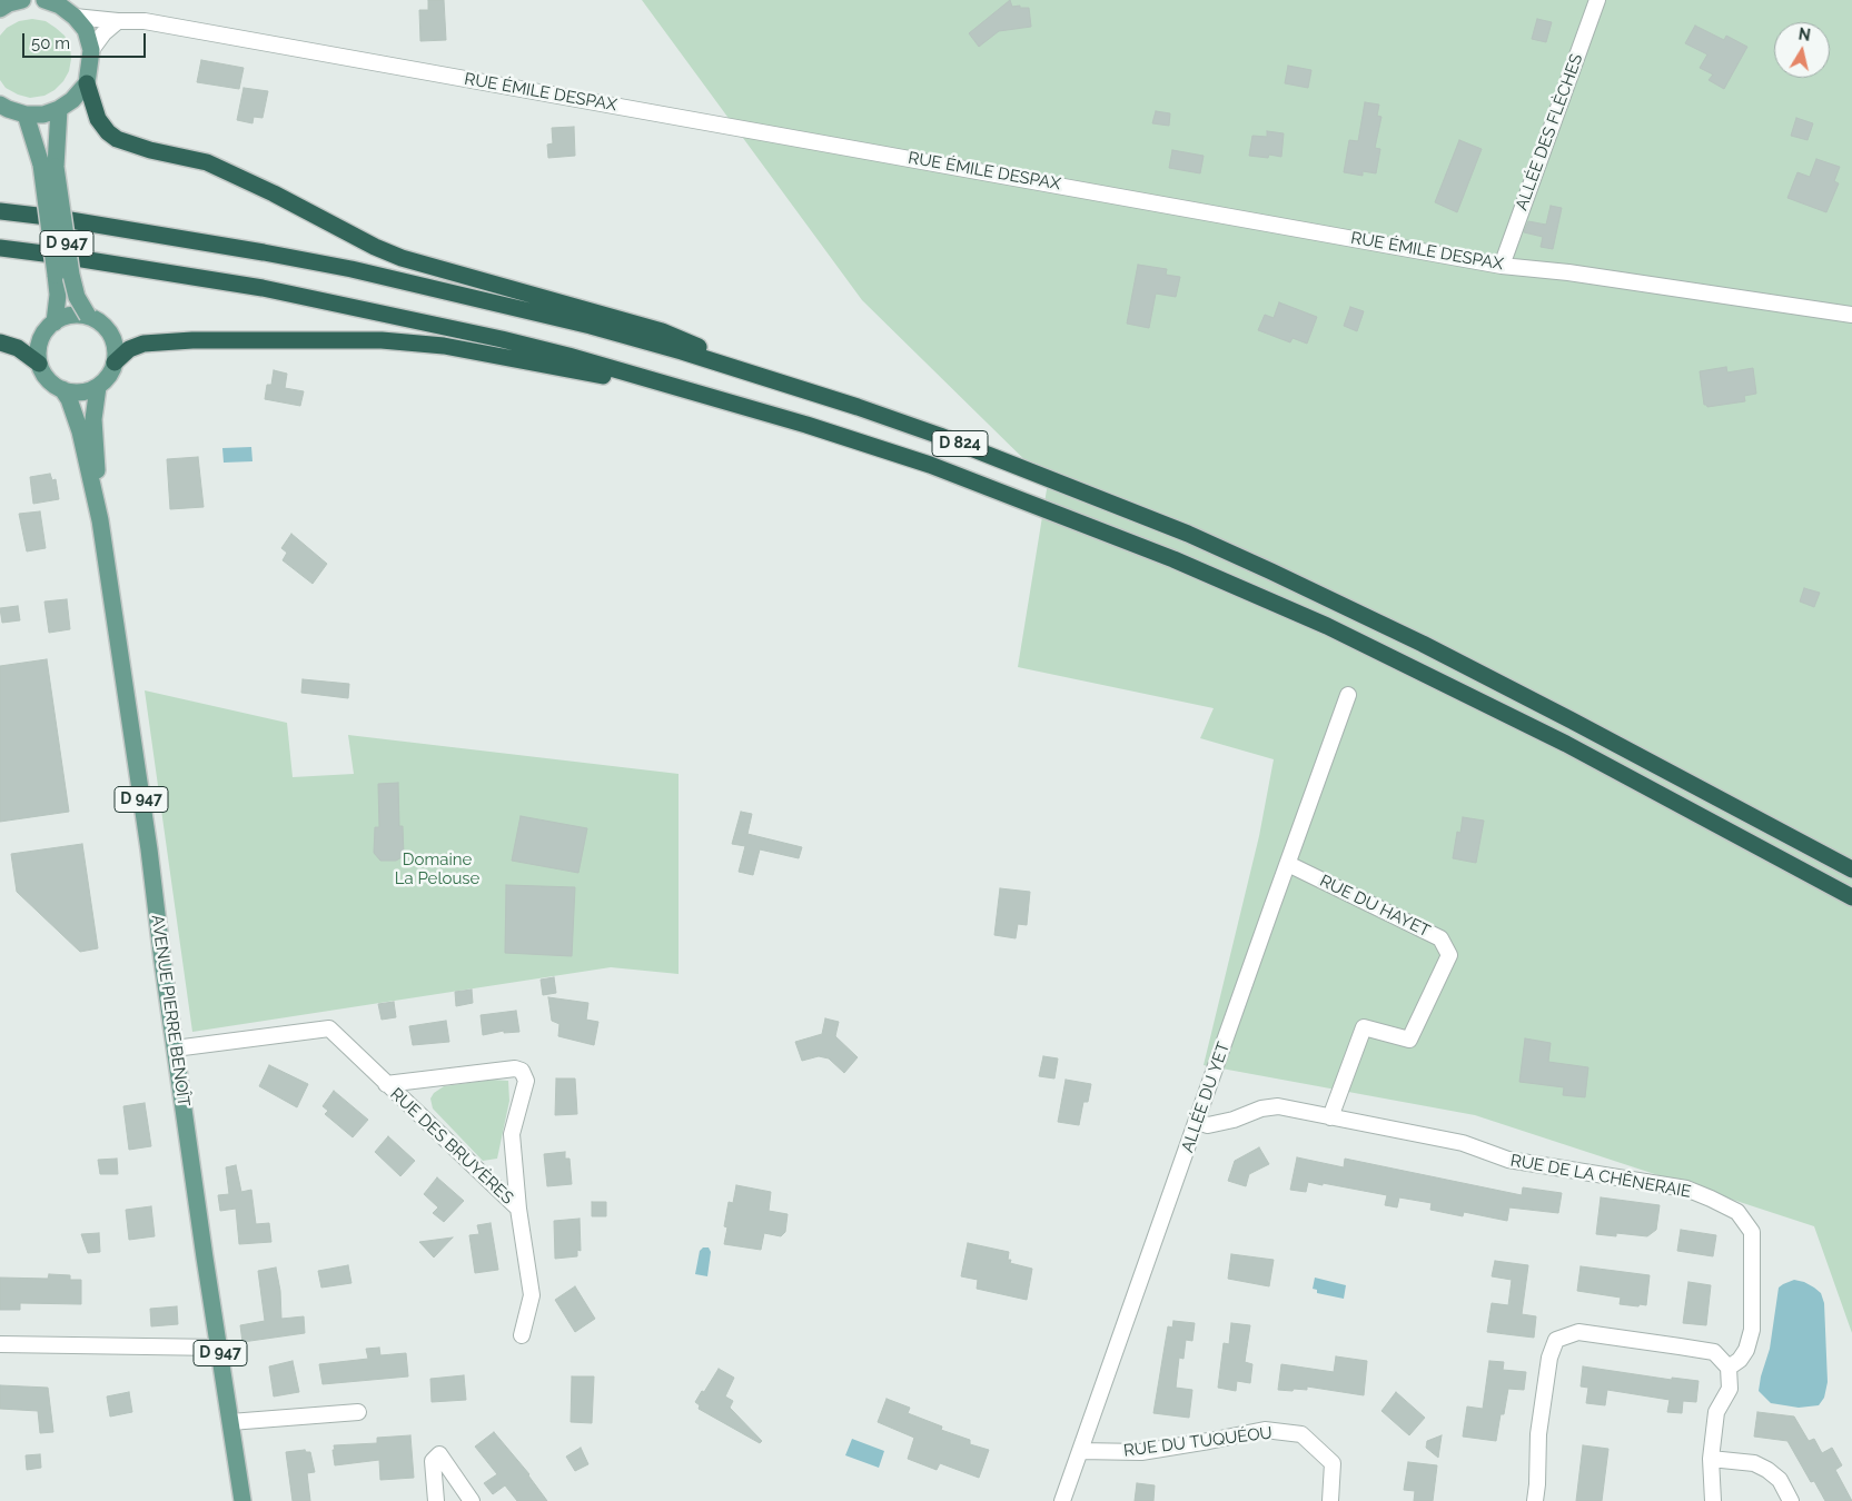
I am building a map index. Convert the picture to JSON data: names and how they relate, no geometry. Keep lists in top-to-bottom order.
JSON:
{
  "streets": {
    "highway": ["D 824"],
    "main road": ["D 947", "AVENUE PIERRE BENOÎT"],
    "street": [
      "RUE ÉMILE DESPAX",
      "ALLÉE DES FLÈCHES",
      "RUE DU HAYET",
      "ALLÉE DU YET",
      "RUE DES BRUYÈRES",
      "RUE DE LA CHÊNERAIE",
      "RUE DU TUQUÉOU"
    ]
  },
  "crossings": [
    ["RUE ÉMILE DESPAX", "ALLÉE DES FLÈCHES"],
    ["D 947", "AVENUE PIERRE BENOÎT"],
    ["RUE DU HAYET", "ALLÉE DU YET"],
    ["RUE DU HAYET", "RUE DE LA CHÊNERAIE"],
    ["AVENUE PIERRE BENOÎT", "RUE DES BRUYÈRES"],
    ["ALLÉE DU YET", "RUE DE LA CHÊNERAIE"],
    ["ALLÉE DU YET", "RUE DU TUQUÉOU"]
  ],
  "parks": ["Domaine La Pelouse"],
  "scale_bar": "50 m",
  "north": "top"
}
